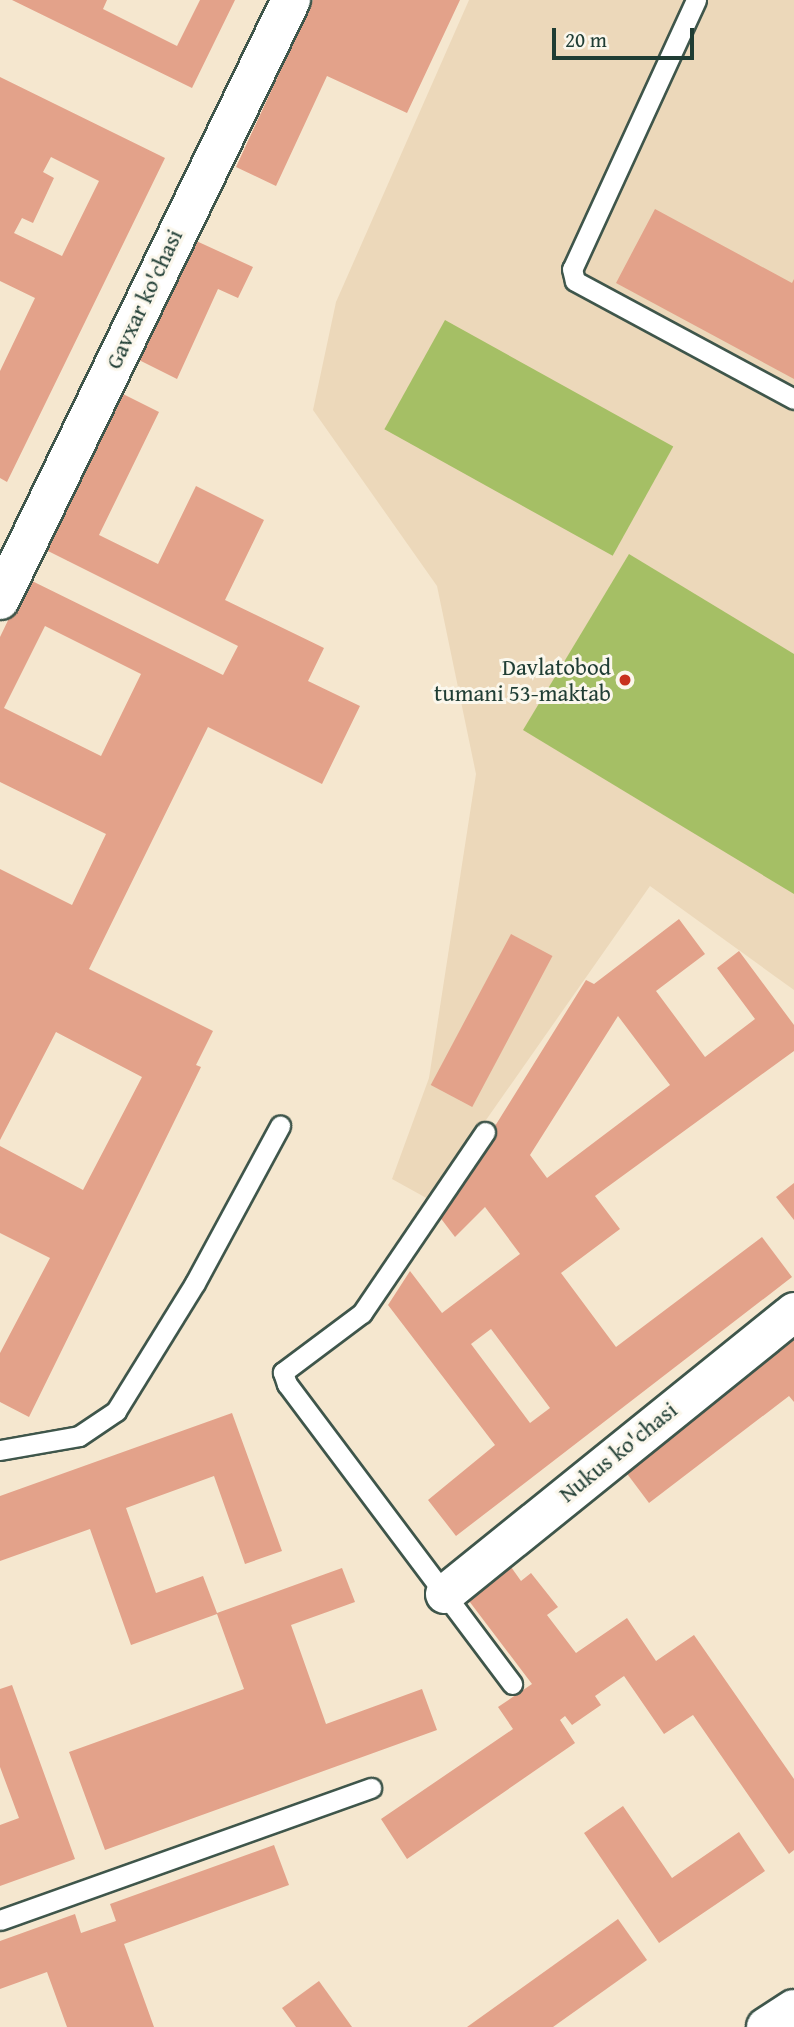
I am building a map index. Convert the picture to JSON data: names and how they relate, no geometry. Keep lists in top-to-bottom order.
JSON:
{
  "streets": {
    "street": ["Gavxar ko'chasi", "Nukus ko'chasi"]
  },
  "places": ["Davlatobod tumani 53-maktab"],
  "scale_bar": "20 m"
}
